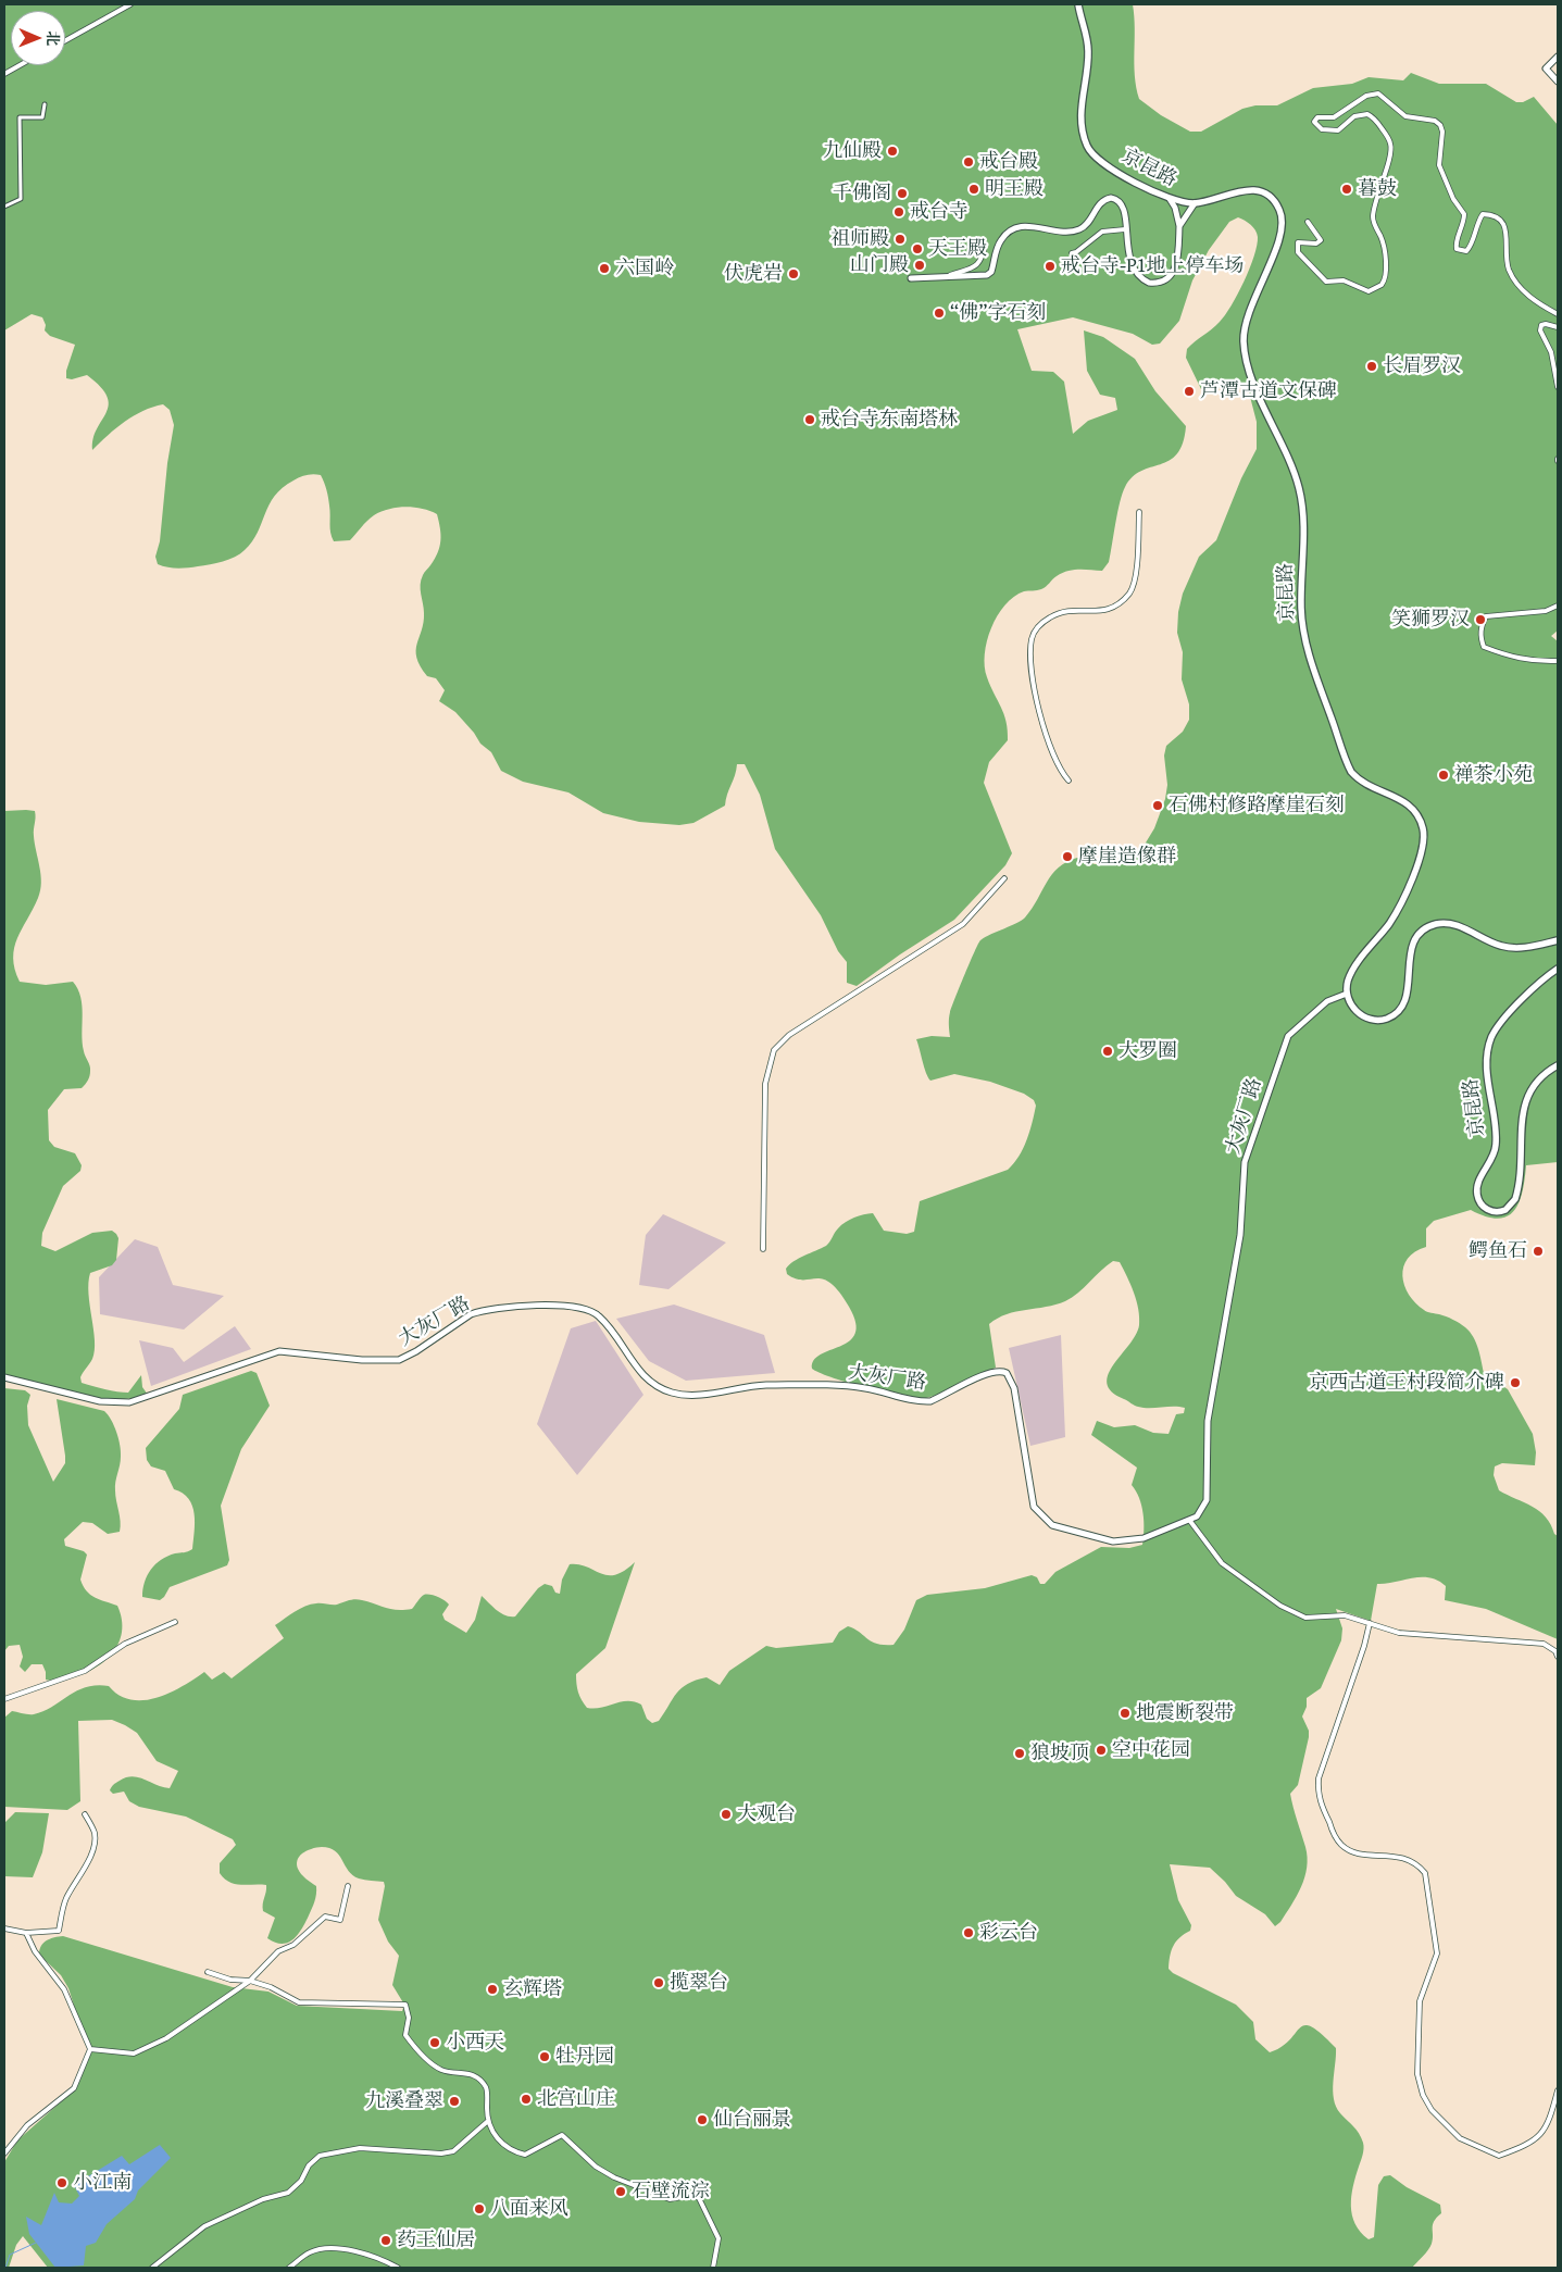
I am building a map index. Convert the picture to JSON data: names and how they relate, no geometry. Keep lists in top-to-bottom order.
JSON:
{
  "streets": {
    "main road": ["京昆路"],
    "street": ["大灰厂路"]
  },
  "crossings": [
    ["京昆路", "大灰厂路"]
  ],
  "places": [
    "九仙殿",
    "戒台殿",
    "明王殿",
    "暮鼓",
    "千佛阁",
    "戒台寺",
    "祖师殿",
    "天王殿",
    "山门殿",
    "戒台寺-P1地上停车场",
    "六国岭",
    "伏虎岩",
    "“佛”字石刻",
    "长眉罗汉",
    "芦潭古道文保碑",
    "戒台寺东南塔林",
    "笑狮罗汉",
    "禅茶小苑",
    "石佛村修路摩崖石刻",
    "摩崖造像群",
    "大罗圈",
    "鳄鱼石",
    "京西古道王村段简介碑",
    "地震断裂带",
    "空中花园",
    "狼坡顶",
    "大观台",
    "彩云台",
    "揽翠台",
    "玄辉塔",
    "小西天",
    "牡丹园",
    "北宫山庄",
    "九溪叠翠",
    "仙台丽景",
    "小江南",
    "石壁流淙",
    "八面来风",
    "药王仙居"
  ],
  "north": "right"
}
